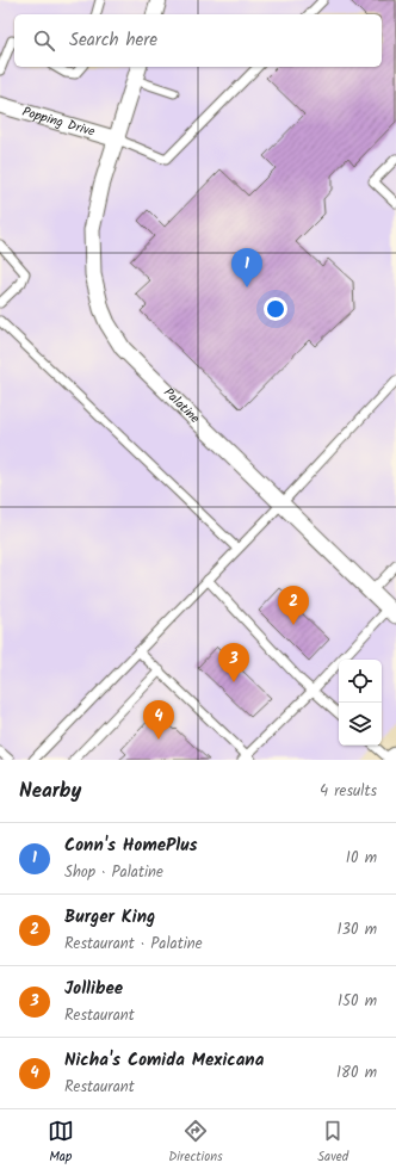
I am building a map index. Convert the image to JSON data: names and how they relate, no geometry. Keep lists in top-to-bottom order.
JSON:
{
  "streets": {
    "street": ["Popping Drive", "Palatine"]
  },
  "crossings": [
    ["Popping Drive", "Palatine"]
  ],
  "page": {
    "search": "Search here",
    "pins": [
      "1",
      "2",
      "3",
      "4"
    ],
    "heading": ["Nearby", "4 results"],
    "list": [
      {
        "mark": "1",
        "name": "Conn's HomePlus",
        "note": "Shop · Palatine",
        "value": "10 m"
      },
      {
        "mark": "2",
        "name": "Burger King",
        "note": "Restaurant · Palatine",
        "value": "130 m"
      },
      {
        "mark": "3",
        "name": "Jollibee",
        "note": "Restaurant",
        "value": "150 m"
      },
      {
        "mark": "4",
        "name": "Nicha's Comida Mexicana",
        "note": "Restaurant",
        "value": "180 m"
      }
    ],
    "nav": ["Map", "Directions", "Saved"]
  }
}
